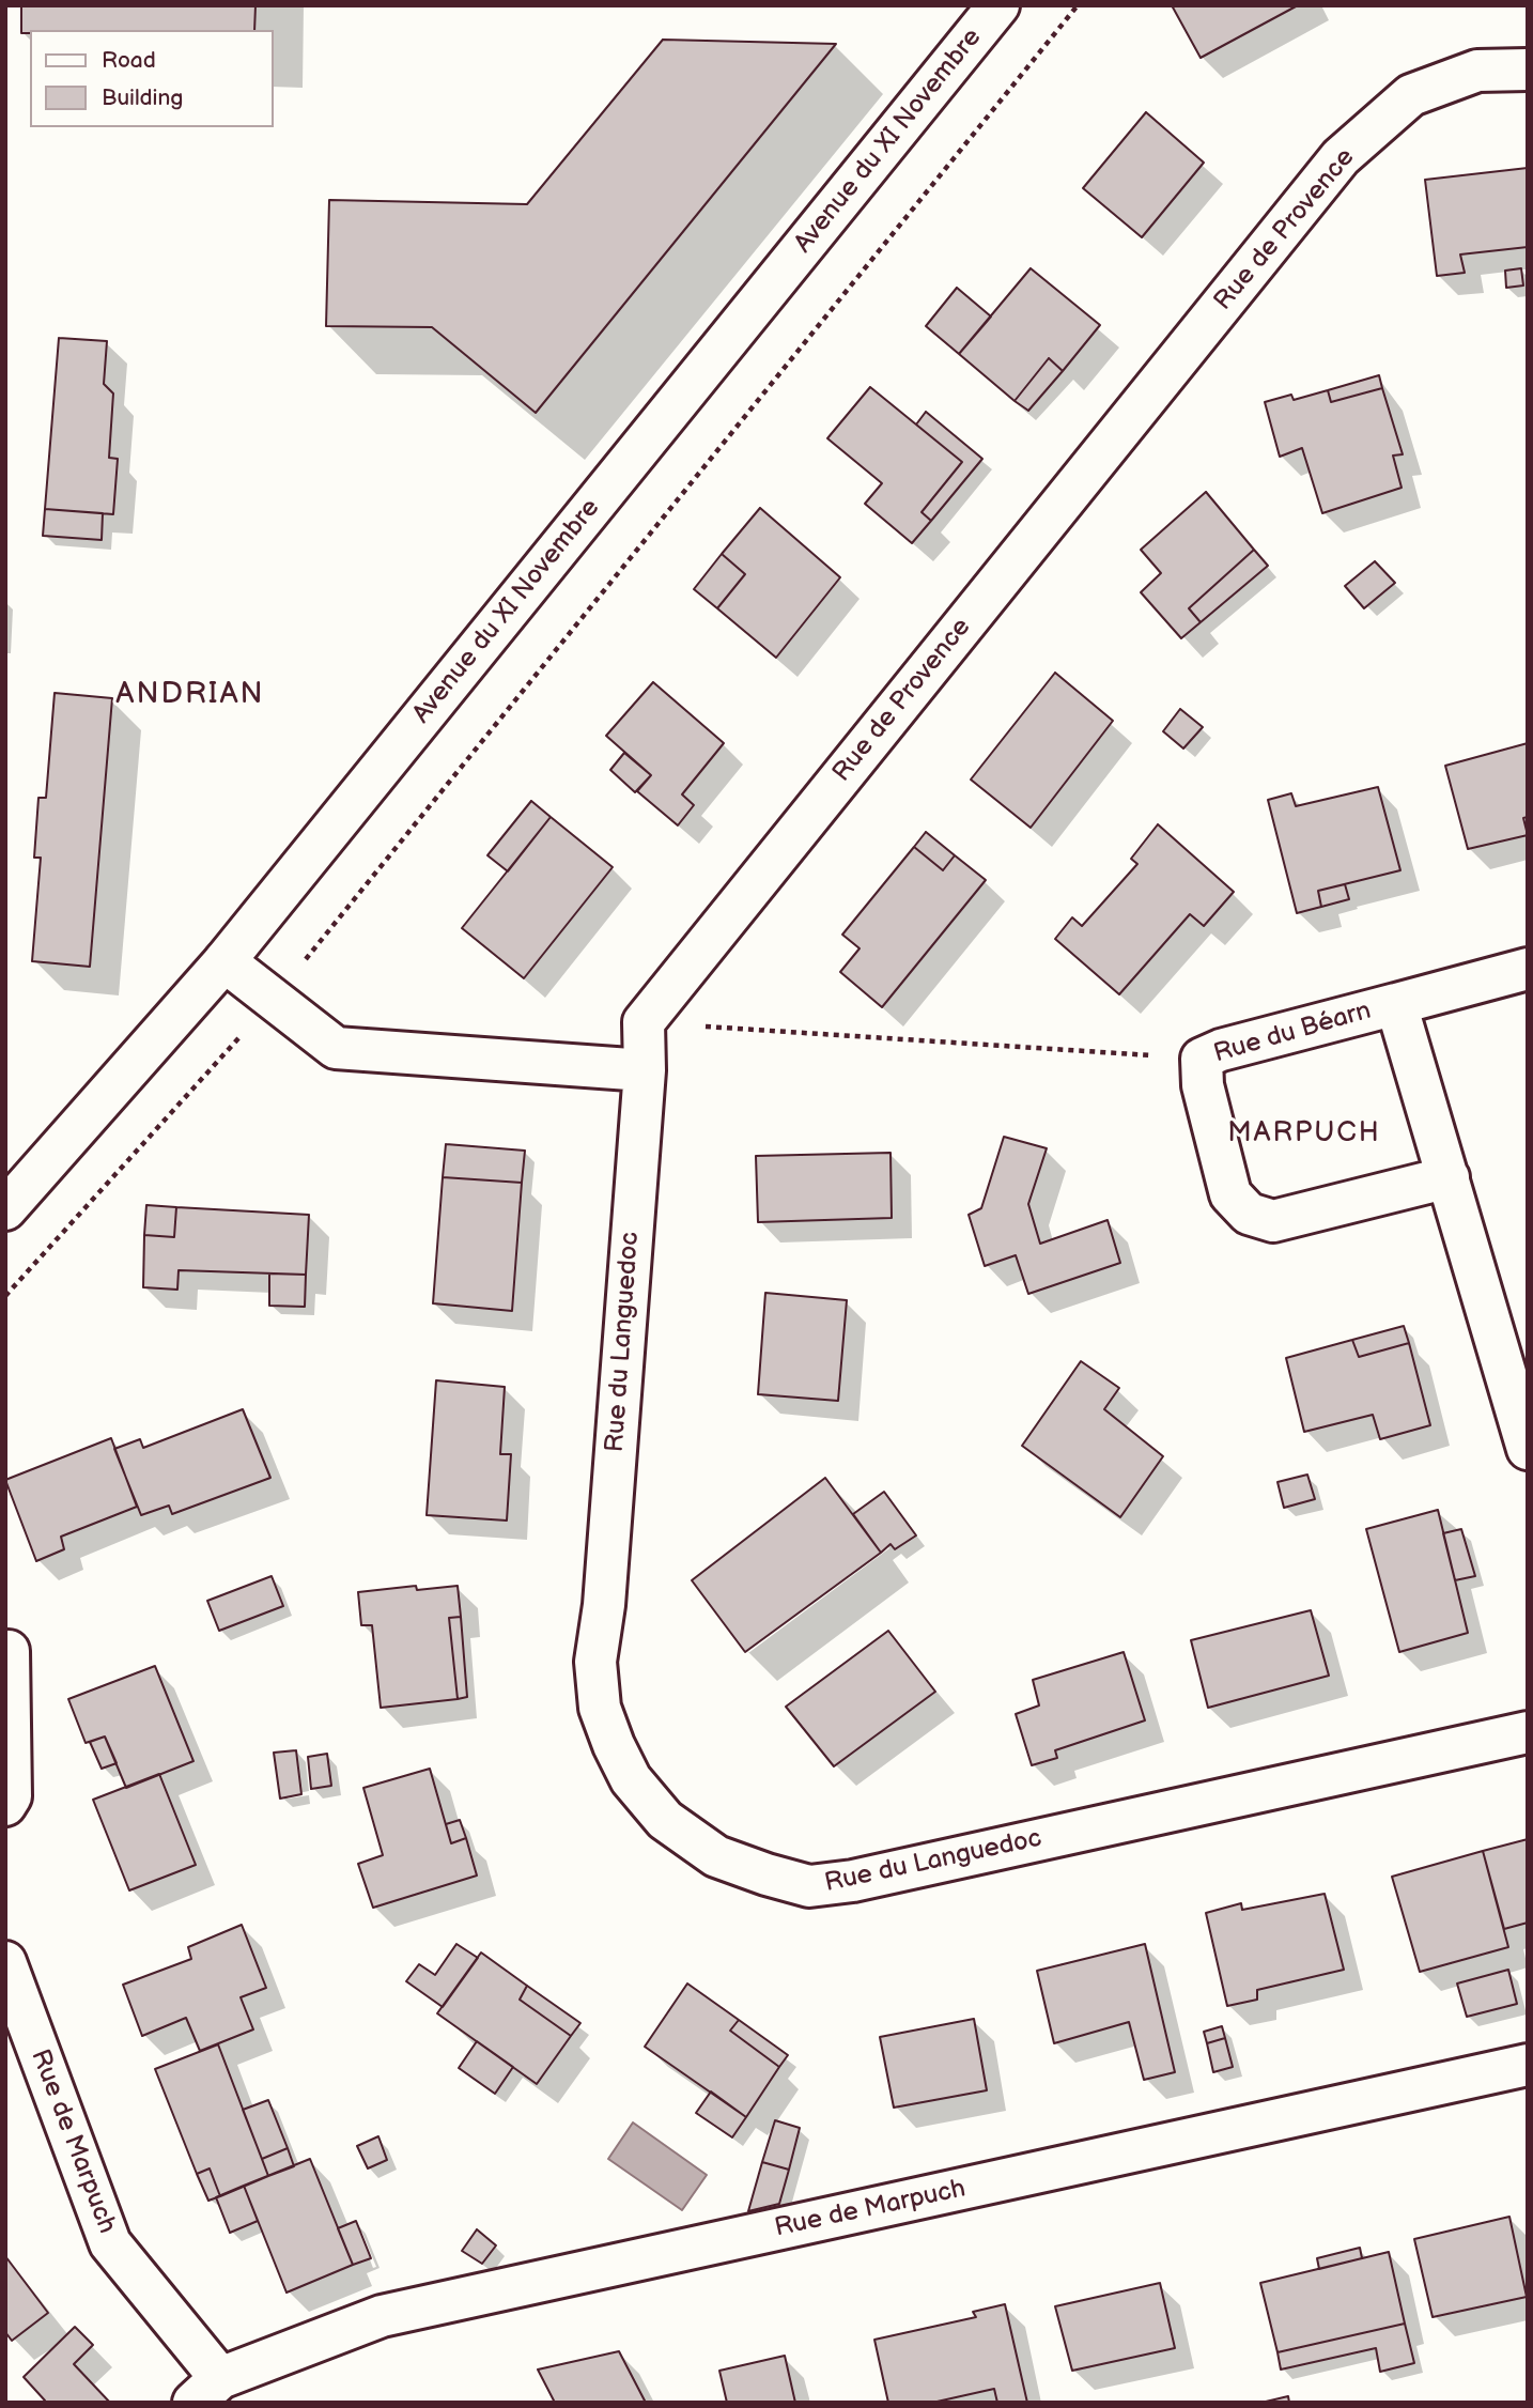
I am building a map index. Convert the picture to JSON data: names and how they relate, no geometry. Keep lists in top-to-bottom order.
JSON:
{
  "streets": {
    "street": [
      "Avenue du XI Novembre",
      "Rue de Provence",
      "Rue du Béarn",
      "Rue du Languedoc",
      "Rue de Marpuch"
    ]
  },
  "districts": ["ANDRIAN", "MARPUCH"],
  "legend": ["Road", "Building"]
}
